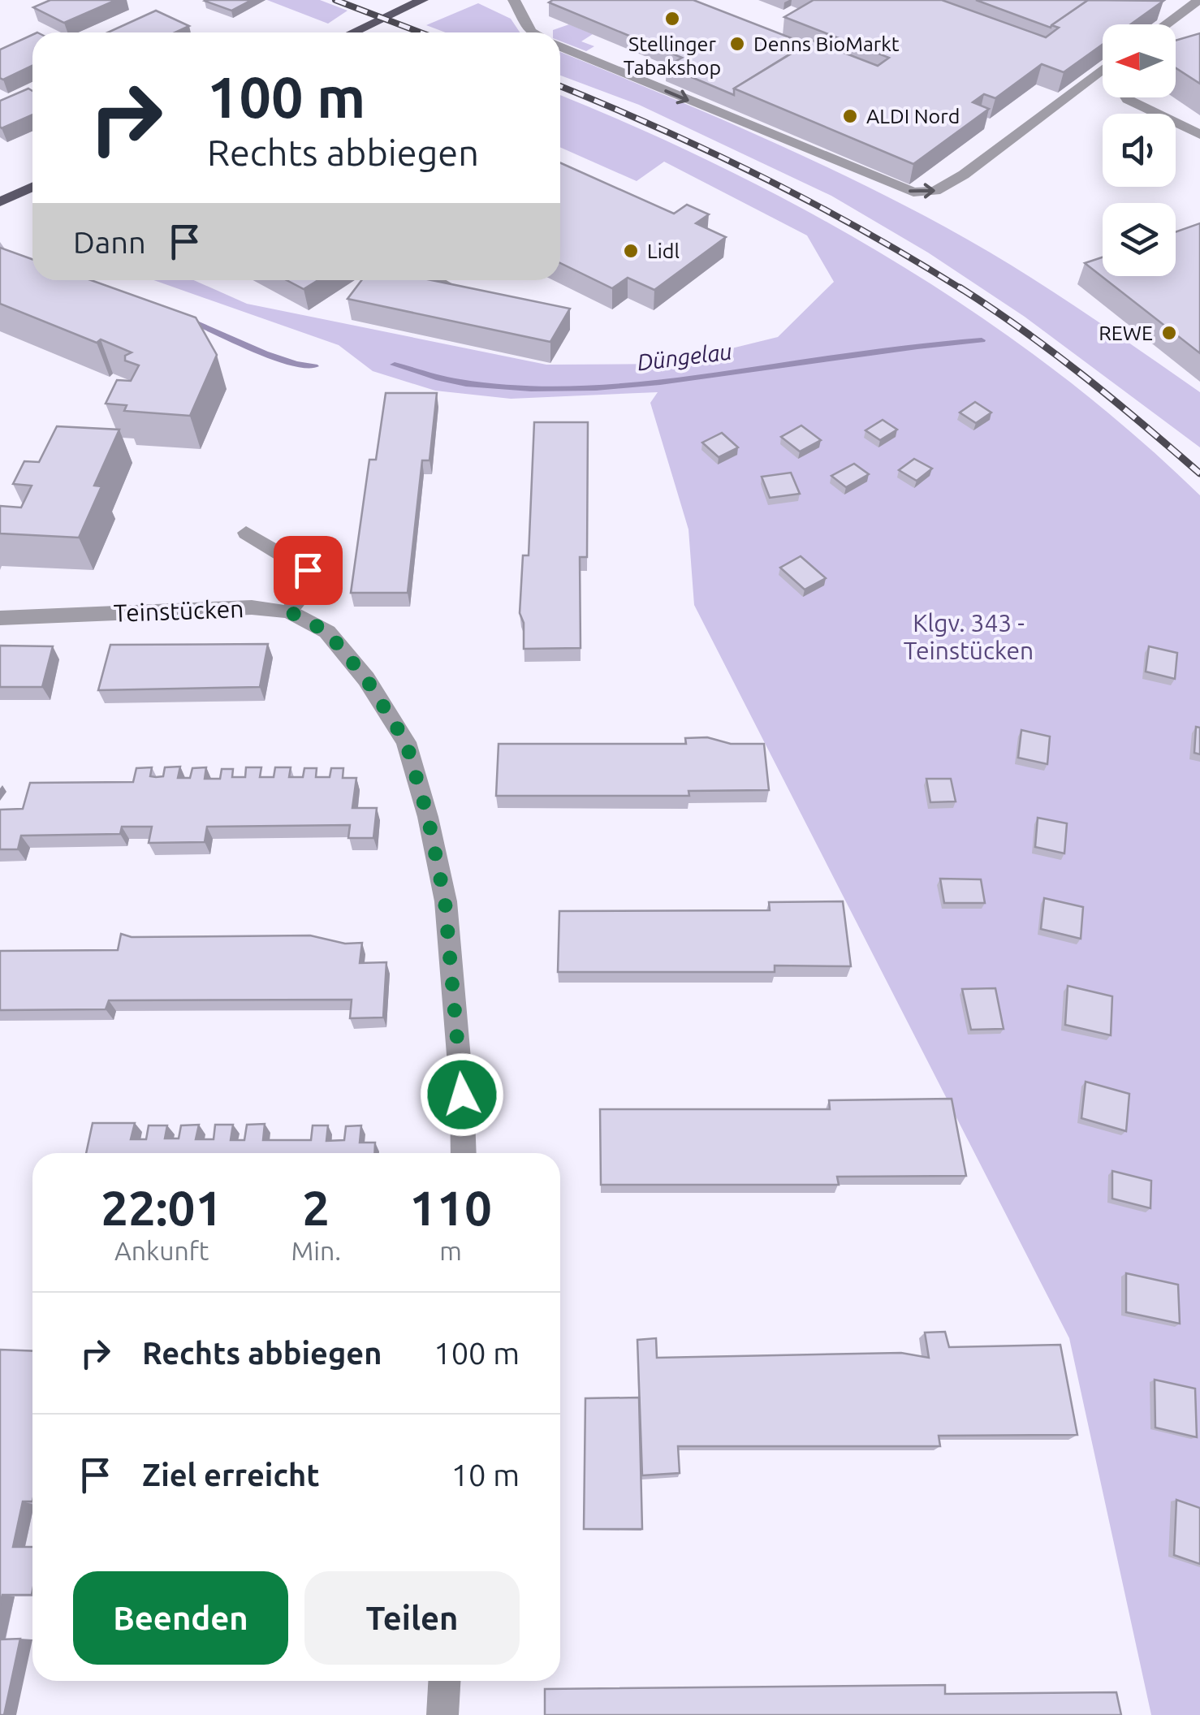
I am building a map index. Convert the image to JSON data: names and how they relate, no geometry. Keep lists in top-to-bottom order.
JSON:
{
  "streets": {
    "street": ["Teinstücken"]
  },
  "water": ["Düngelau"],
  "parks": ["Klgv. 343 - Teinstücken"],
  "places": [
    "Stellinger Tabakshop",
    "Denns BioMarkt",
    "ALDI Nord",
    "Lidl",
    "REWE"
  ],
  "north": "left",
  "page": {
    "turn": ["100 m", "Rechts abbiegen"],
    "then": "Dann",
    "eta": [
      "22:01",
      "Ankunft",
      "2",
      "Min.",
      "110",
      "m"
    ],
    "list": [
      {
        "name": "Rechts abbiegen",
        "value": "100 m"
      },
      {
        "name": "Ziel erreicht",
        "value": "10 m"
      }
    ],
    "buttons": ["Beenden", "Teilen"]
  }
}
